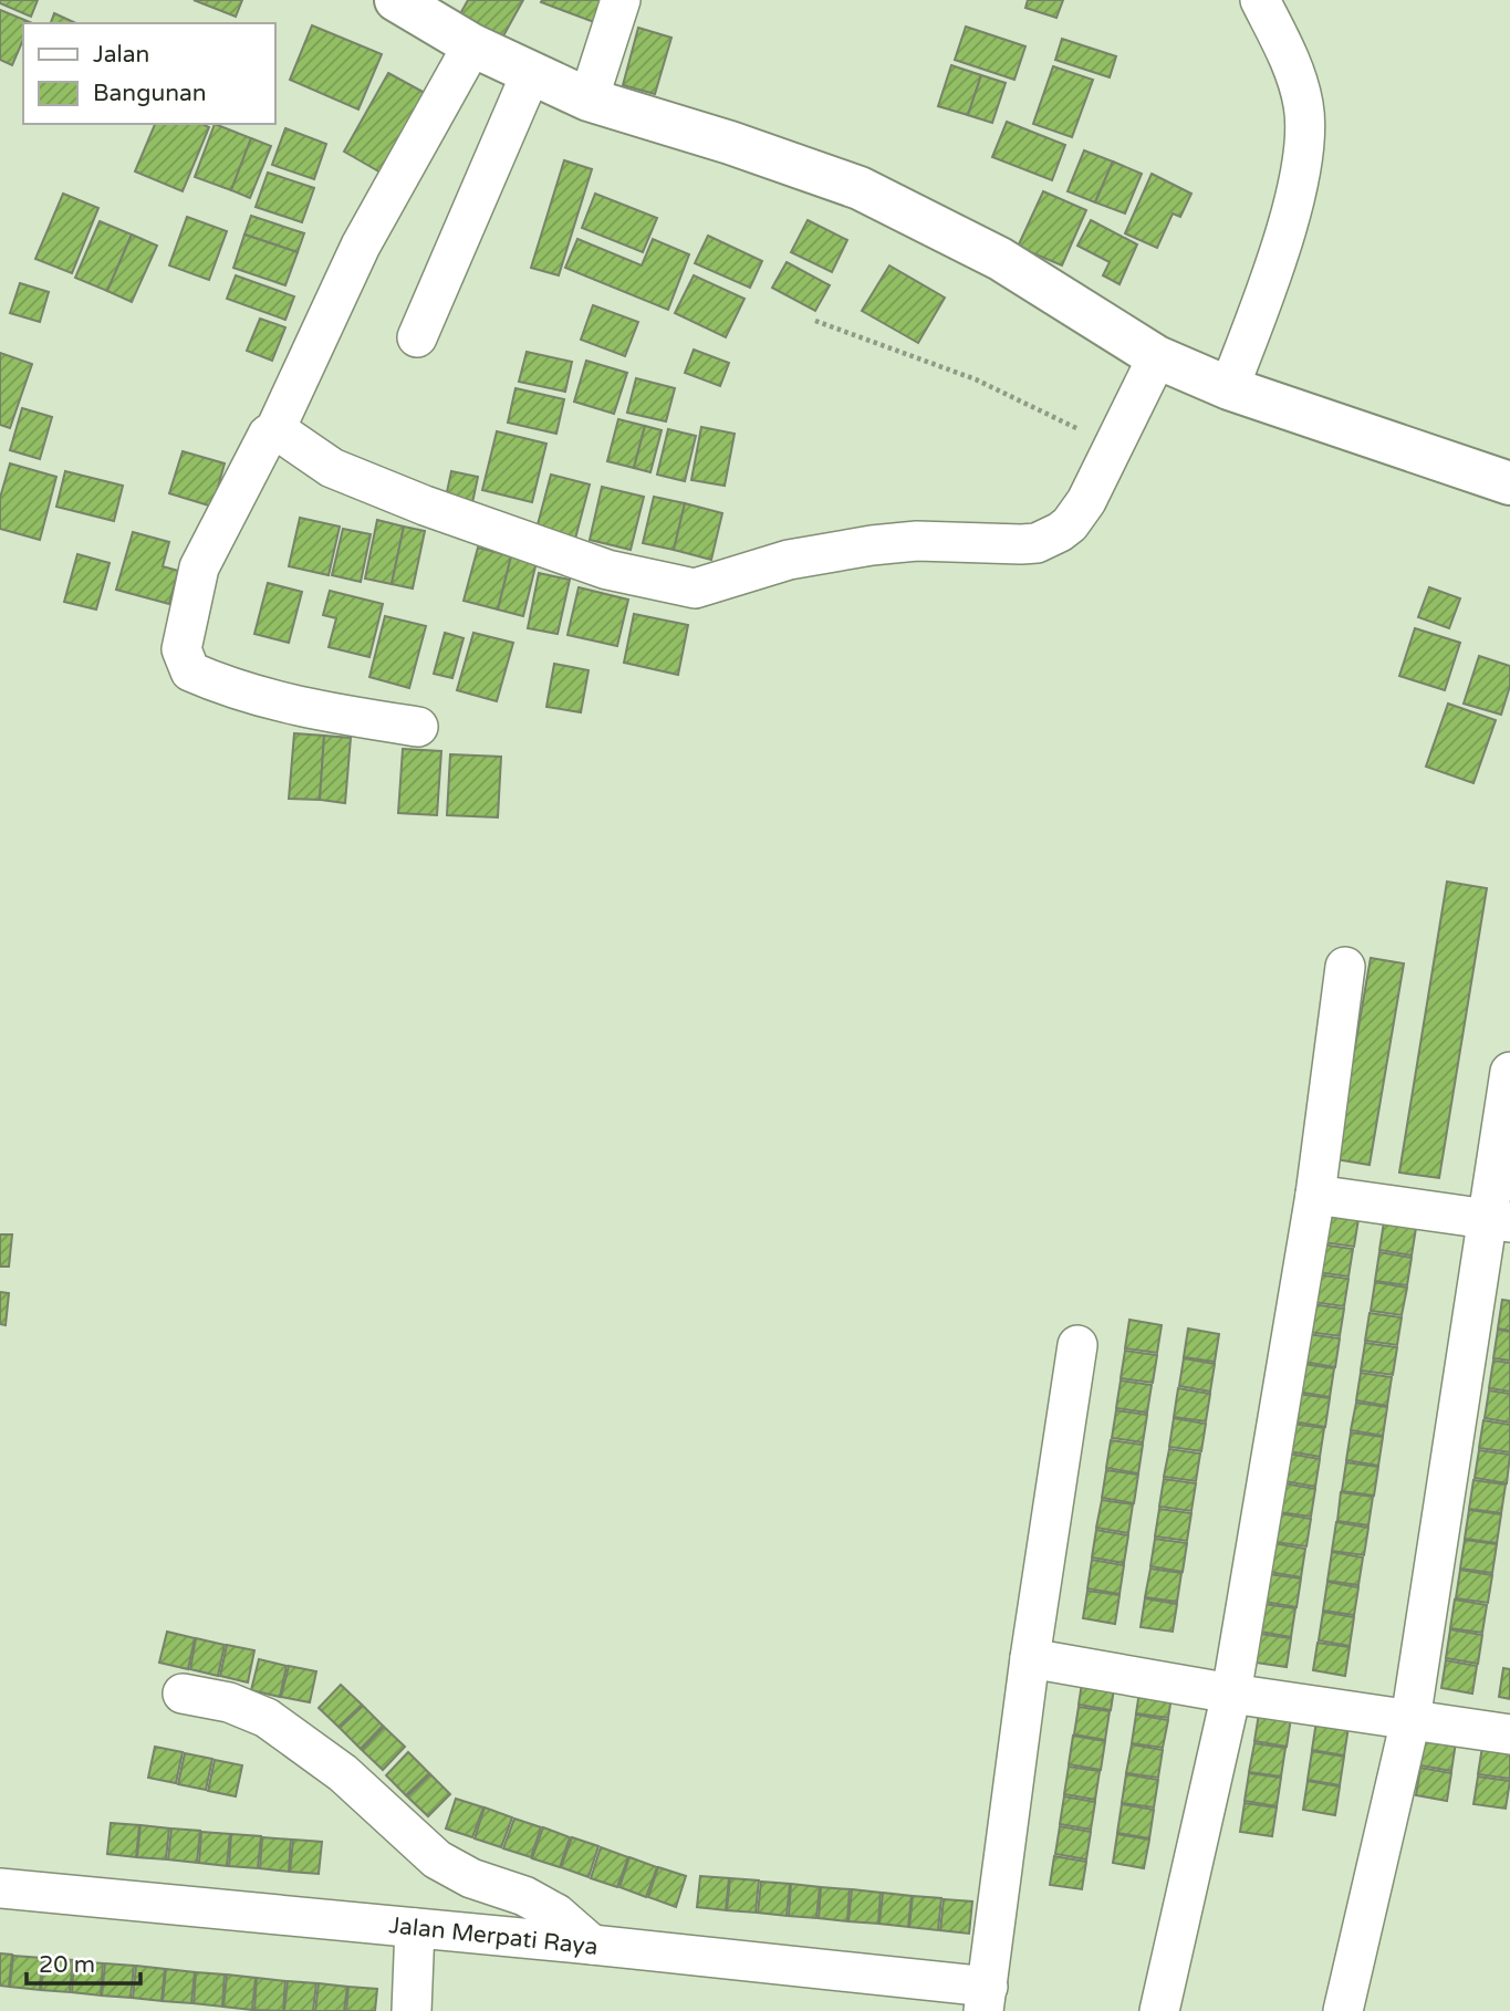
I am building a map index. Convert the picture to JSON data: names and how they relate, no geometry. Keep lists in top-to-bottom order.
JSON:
{
  "streets": {
    "street": ["Jalan Merpati Raya"]
  },
  "legend": ["Jalan", "Bangunan"],
  "scale_bar": "20 m"
}
